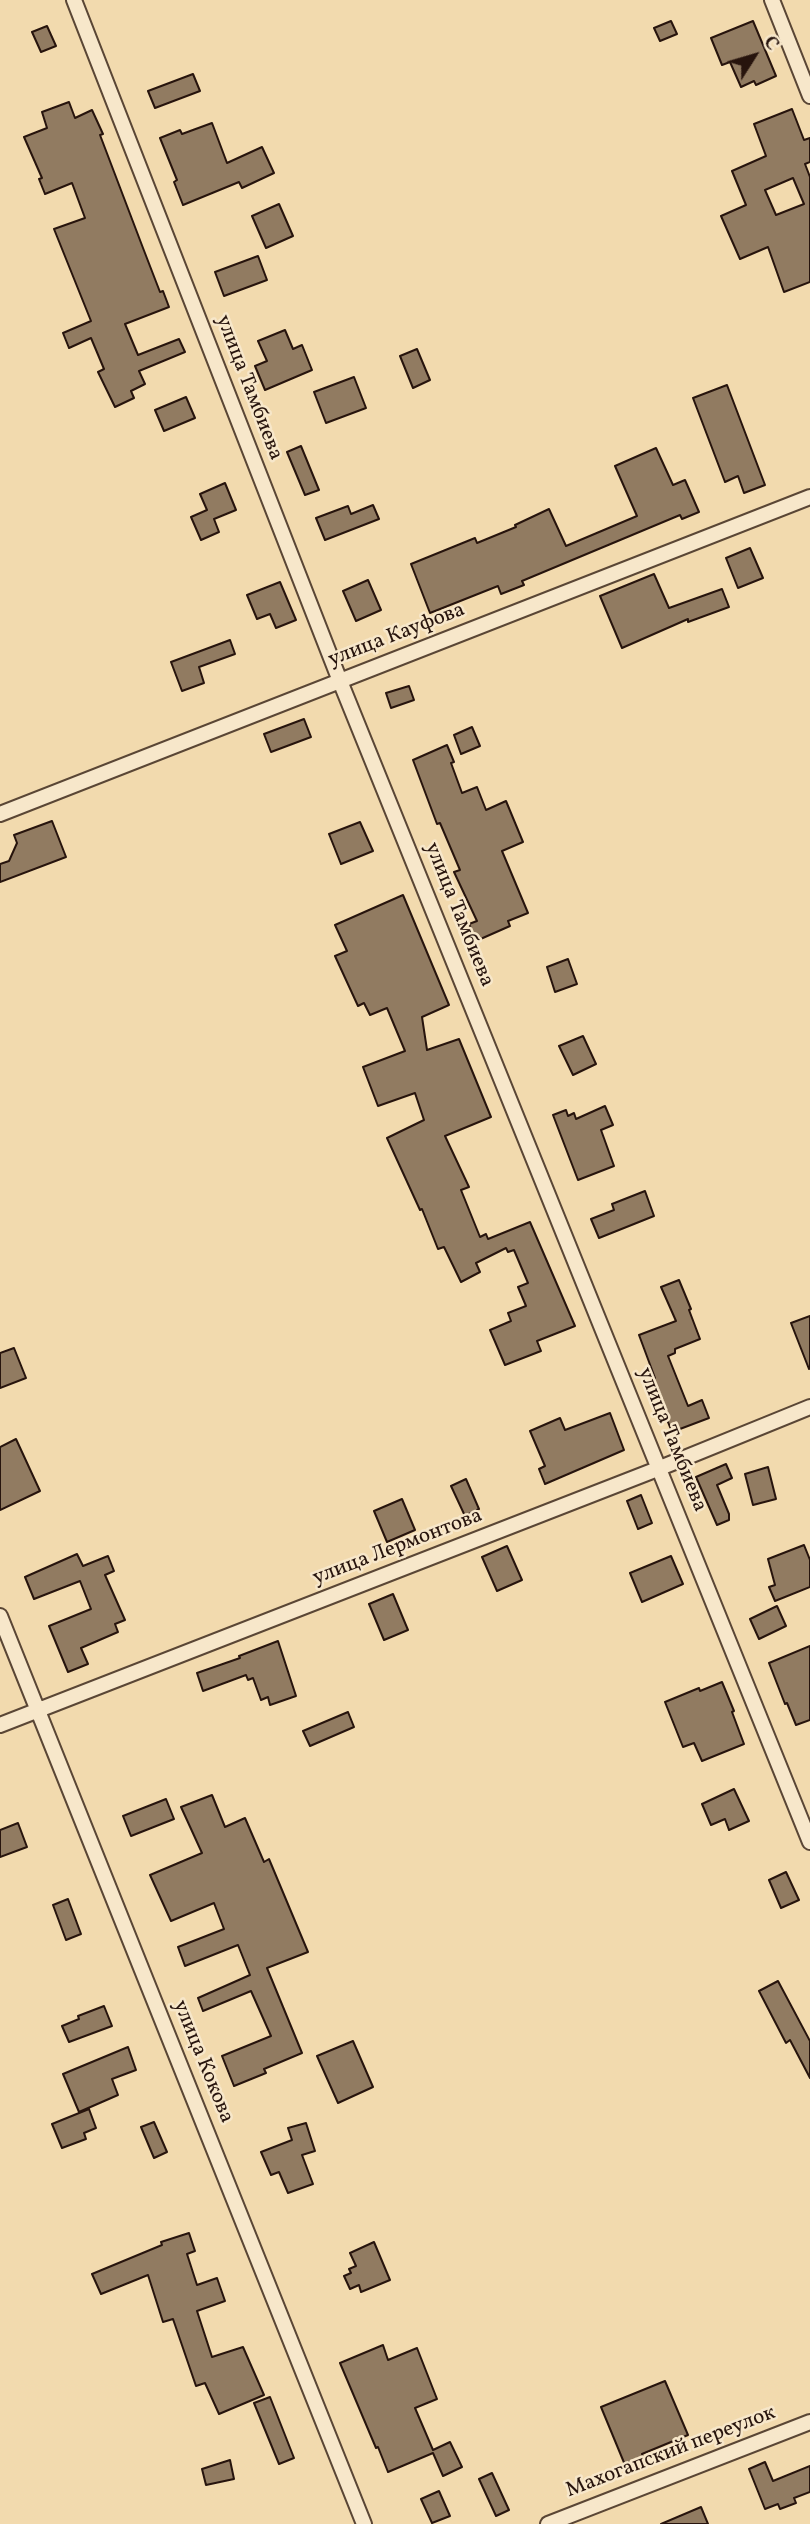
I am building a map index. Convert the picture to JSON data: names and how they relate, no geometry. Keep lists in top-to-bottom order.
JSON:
{
  "streets": {
    "street": [
      "улица Тамбиева",
      "улица Кауфова",
      "улица Лермонтова",
      "улица Кокова",
      "Махогапский переулок"
    ]
  },
  "crossings": [
    ["улица Тамбиева", "улица Кауфова"],
    ["улица Тамбиева", "улица Лермонтова"],
    ["улица Лермонтова", "улица Кокова"]
  ],
  "north": "top right"
}
